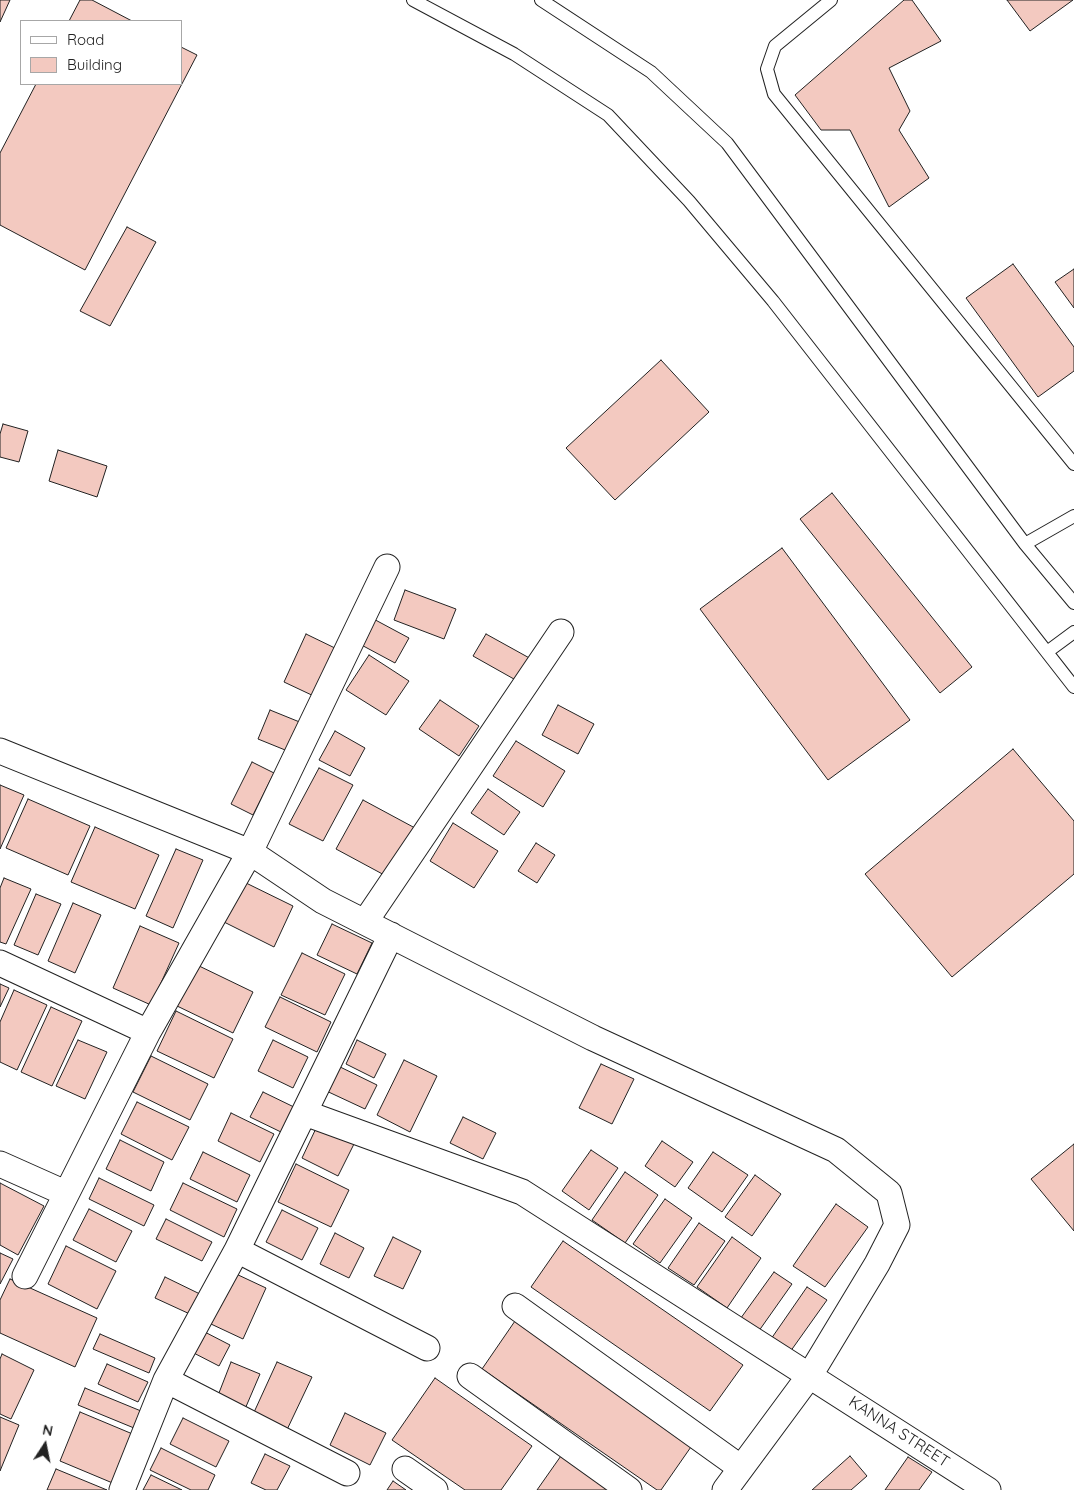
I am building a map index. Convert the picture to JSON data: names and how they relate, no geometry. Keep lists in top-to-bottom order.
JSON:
{
  "streets": {
    "street": ["KANNA STREET"]
  },
  "legend": ["Road", "Building"],
  "north": "top"
}
